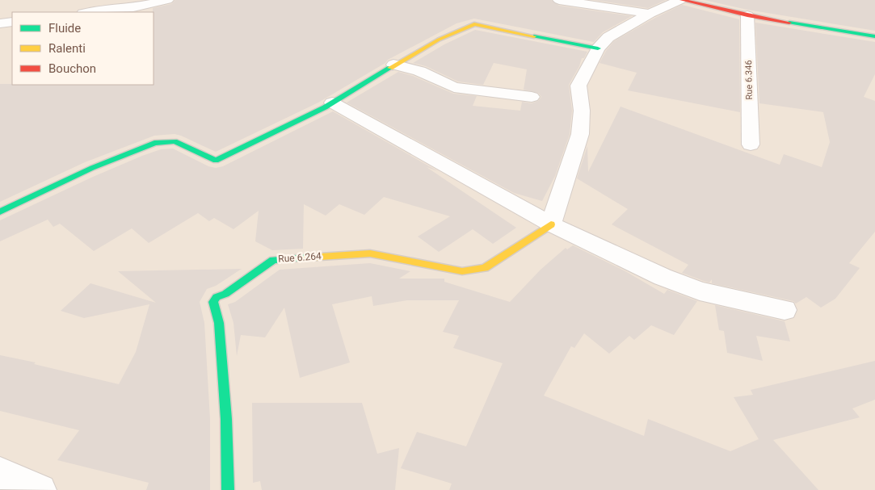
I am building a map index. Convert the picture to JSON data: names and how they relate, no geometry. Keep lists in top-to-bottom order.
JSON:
{
  "streets": {
    "street": ["Rue 6.346", "Rue 6.264"]
  },
  "legend": ["Fluide", "Ralenti", "Bouchon"]
}
